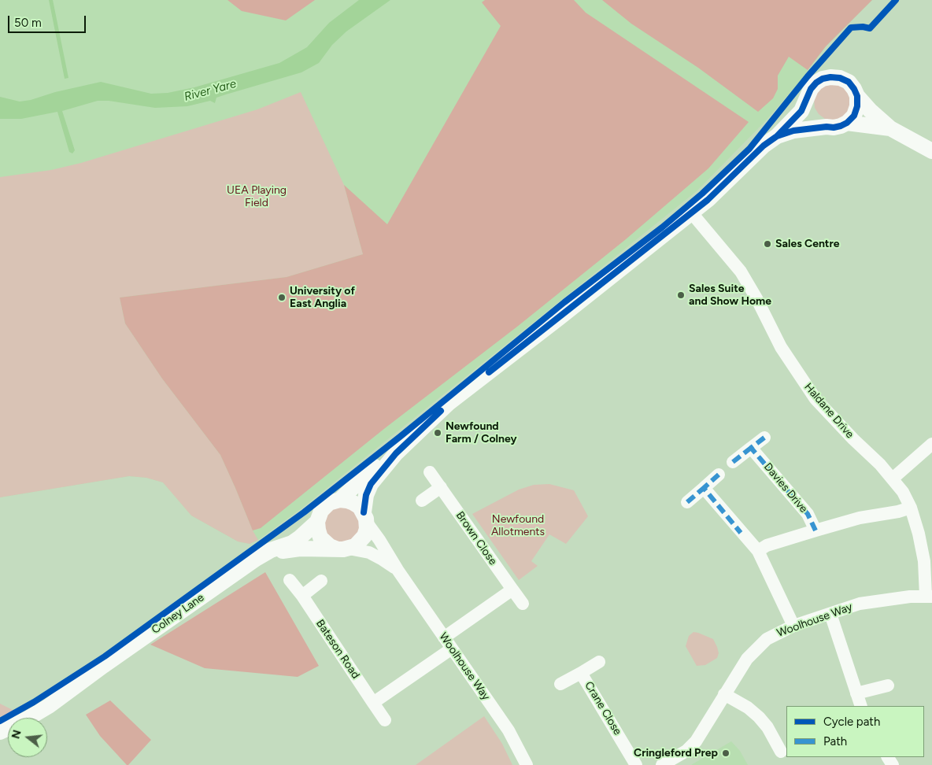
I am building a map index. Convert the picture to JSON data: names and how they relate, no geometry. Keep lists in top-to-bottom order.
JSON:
{
  "streets": {
    "street": [
      "Haldane Drive",
      "Davies Drive",
      "Brown Close",
      "Colney Lane",
      "Woolhouse Way",
      "Bateson Road",
      "Crane Close"
    ]
  },
  "crossings": [
    ["Haldane Drive", "Colney Lane"],
    ["Haldane Drive", "Woolhouse Way"],
    ["Colney Lane", "Woolhouse Way"]
  ],
  "water": ["River Yare"],
  "parks": ["UEA Playing Field", "Newfound Allotments"],
  "places": [
    "Sales Centre",
    "Sales Suite and Show Home",
    "University of East Anglia",
    "Newfound Farm / Colney",
    "Cringleford Prep"
  ],
  "legend": ["Cycle path", "Path"],
  "scale_bar": "50 m",
  "north": "left"
}
